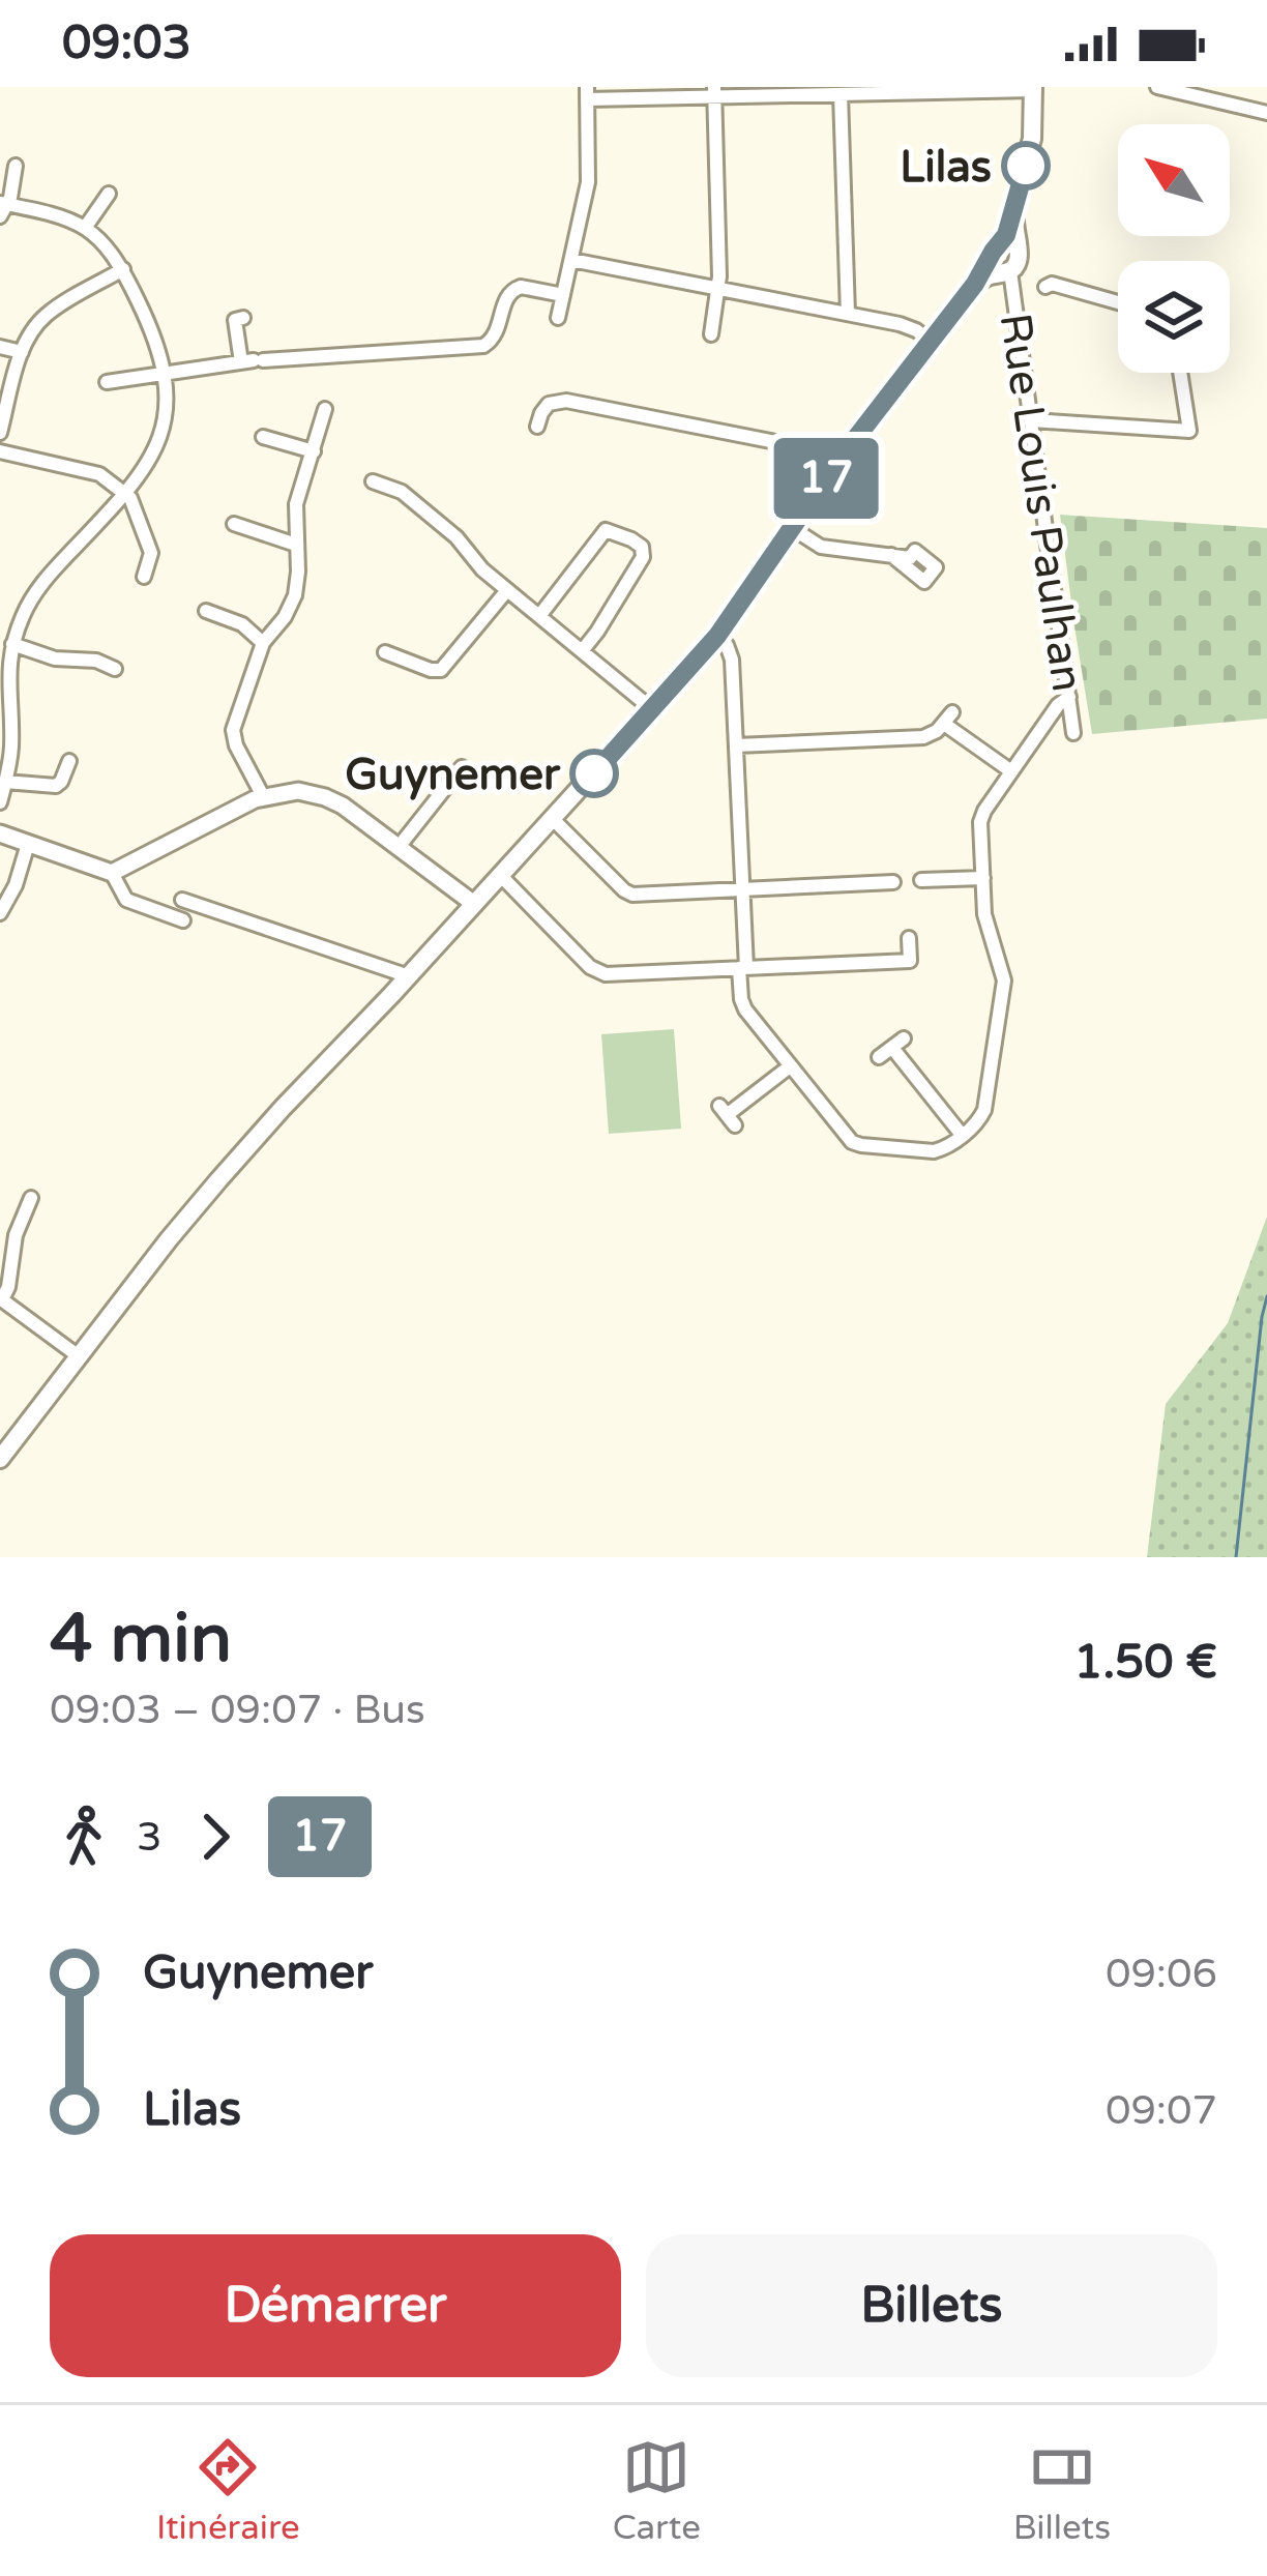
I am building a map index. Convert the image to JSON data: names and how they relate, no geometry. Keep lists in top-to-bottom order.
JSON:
{
  "streets": {
    "street": ["Rue Louis Paulhan"]
  },
  "places": ["Lilas", "Guynemer"],
  "lines": ["bus line 17"],
  "north": "top left",
  "page": {
    "status": "09:03",
    "on_map": "17",
    "heading": ["4 min", "09:03 – 09:07 · Bus", "1.50 €"],
    "legs": ["3", "17"],
    "list": [
      {
        "name": "Guynemer",
        "value": "09:06"
      },
      {
        "name": "Lilas",
        "value": "09:07"
      }
    ],
    "buttons": ["Démarrer", "Billets"],
    "tabs": ["Itinéraire", "Carte", "Billets"]
  }
}
